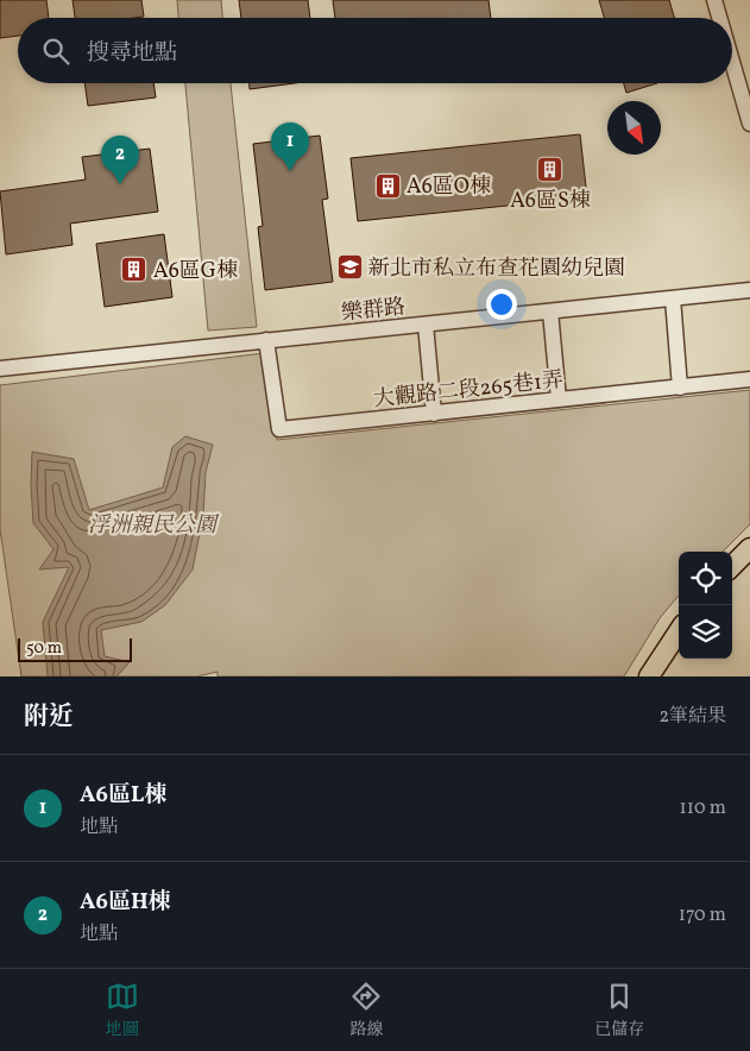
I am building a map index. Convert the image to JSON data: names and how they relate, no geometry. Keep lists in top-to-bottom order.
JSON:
{
  "streets": {
    "street": ["樂群路", "大觀路二段265巷1弄"]
  },
  "crossings": [
    ["樂群路", "大觀路二段265巷1弄"]
  ],
  "parks": ["浮洲親民公園"],
  "places": {
    "building": ["A6區S棟", "A6區O棟", "A6區G棟"],
    "school or university": ["新北市私立布查花園幼兒園"]
  },
  "scale_bar": "50 m",
  "north": "bottom right",
  "page": {
    "search": "搜尋地點",
    "pins": ["1", "2"],
    "scale": "50 m",
    "heading": ["附近", "2筆結果"],
    "list": [
      {
        "mark": "1",
        "name": "A6區L棟",
        "note": "地點",
        "value": "110 m"
      },
      {
        "mark": "2",
        "name": "A6區H棟",
        "note": "地點",
        "value": "170 m"
      }
    ],
    "nav": ["地圖", "路線", "已儲存"]
  }
}
